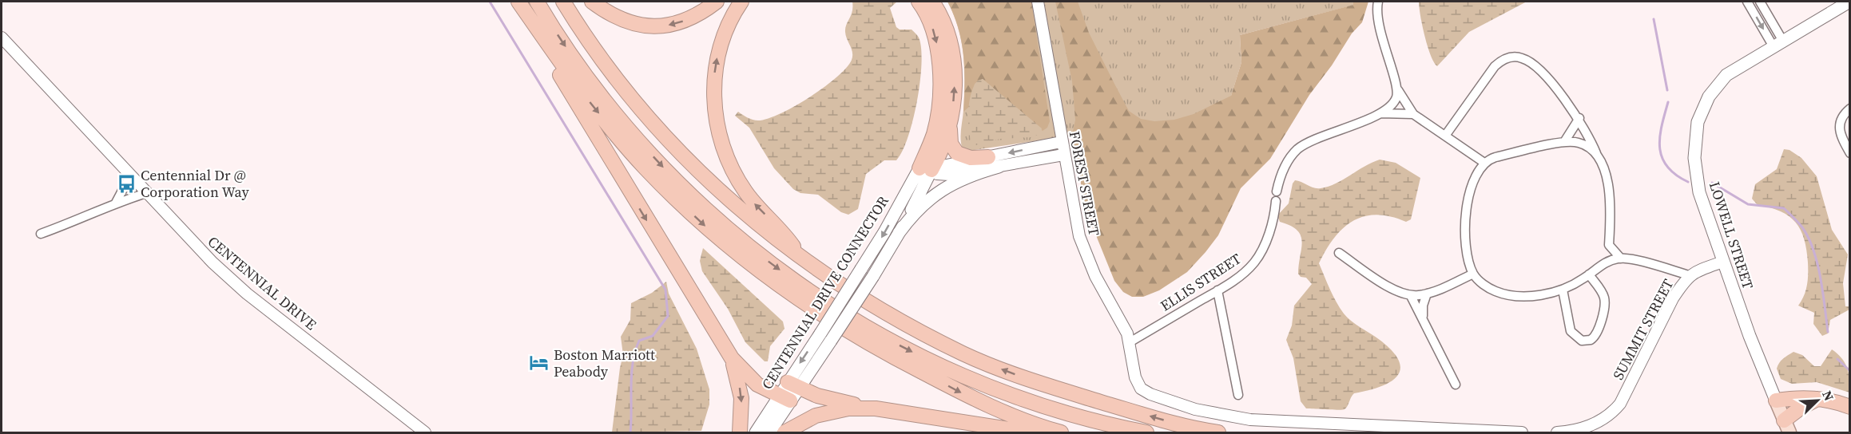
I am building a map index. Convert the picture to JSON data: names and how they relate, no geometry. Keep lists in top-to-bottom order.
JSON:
{
  "streets": {
    "main road": ["LOWELL STREET", "CENTENNIAL DRIVE CONNECTOR"],
    "street": [
      "FOREST STREET",
      "ELLIS STREET",
      "CENTENNIAL DRIVE",
      "SUMMIT STREET"
    ]
  },
  "crossings": [
    ["FOREST STREET", "ELLIS STREET"],
    ["LOWELL STREET", "SUMMIT STREET"]
  ],
  "places": {
    "bus stop": ["Centennial Dr @ Corporation Way"],
    "hotel": ["Boston Marriott Peabody"]
  },
  "north": "top right"
}
